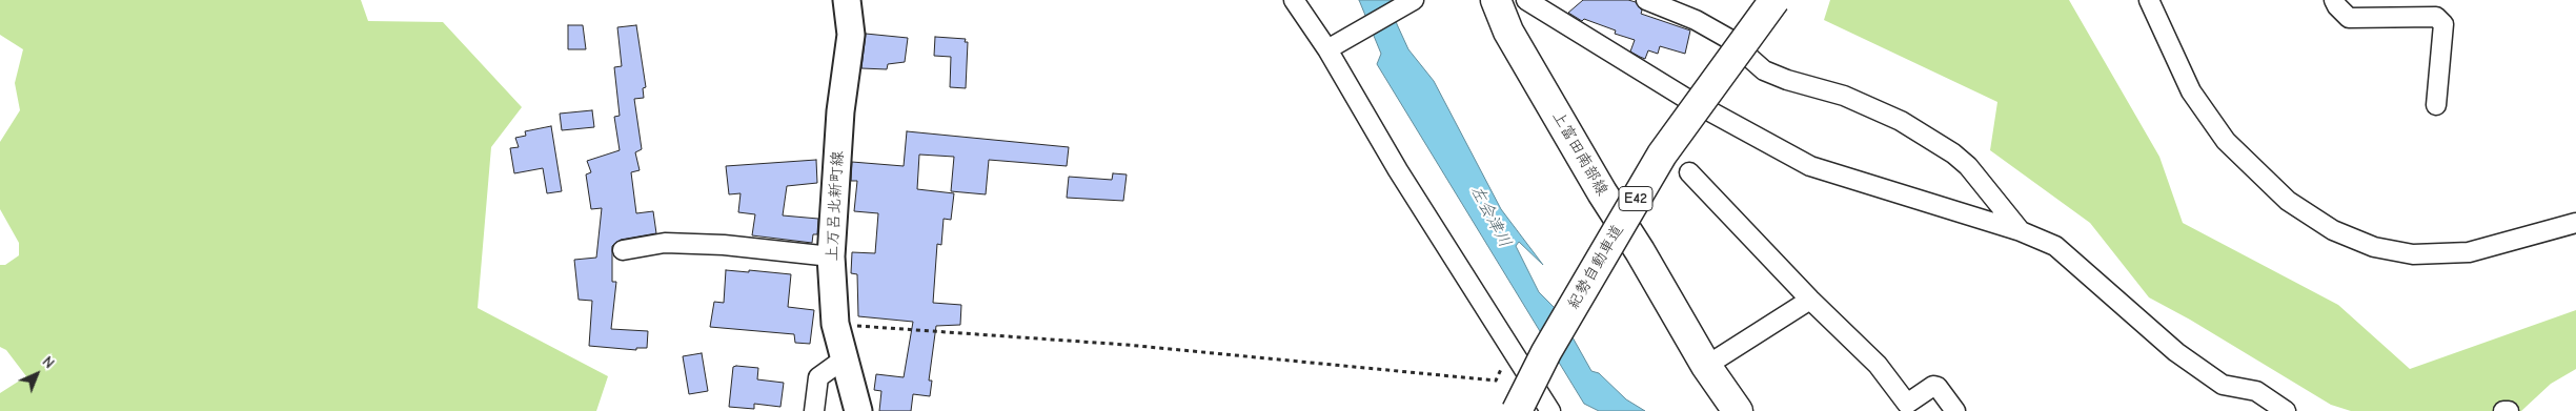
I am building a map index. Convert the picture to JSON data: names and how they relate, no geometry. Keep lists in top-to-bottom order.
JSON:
{
  "streets": {
    "main road": [
      "上富田南部線",
      "E42",
      "上万呂北新町線",
      "紀勢自動車道"
    ]
  },
  "water": ["左会津川"],
  "north": "top right"
}
